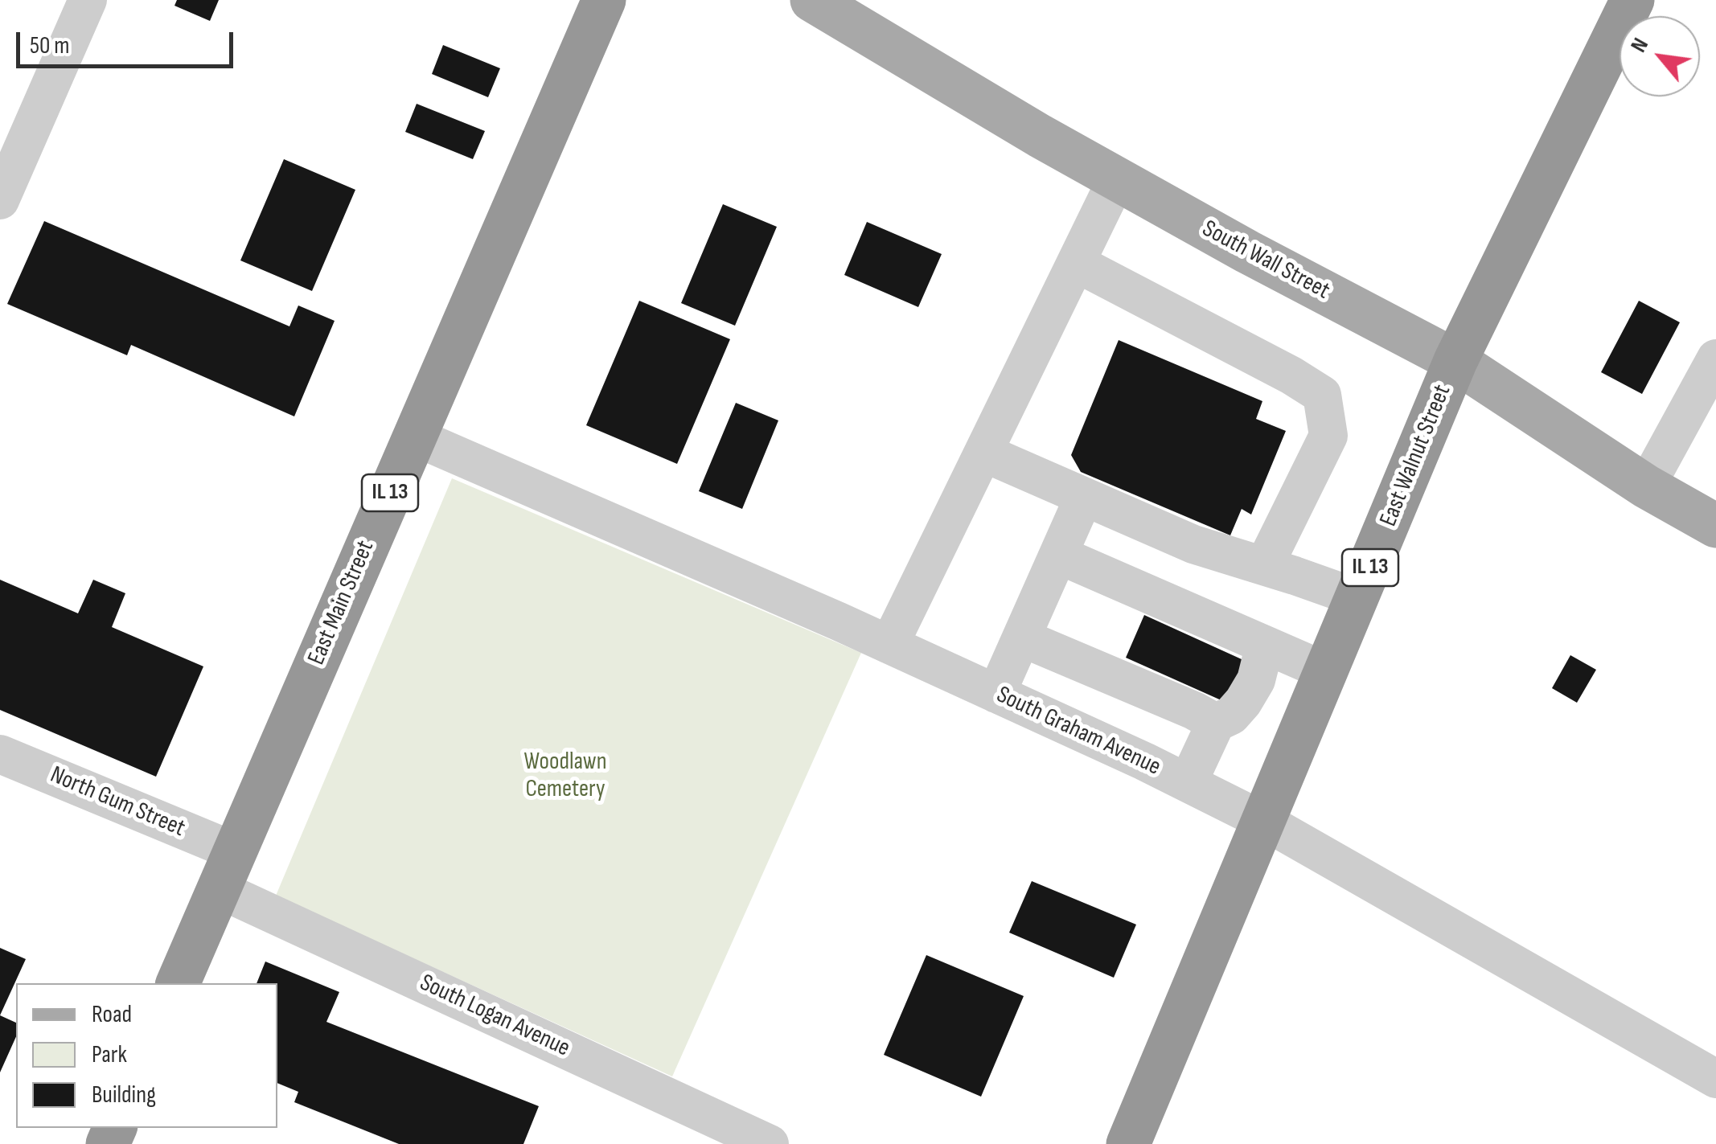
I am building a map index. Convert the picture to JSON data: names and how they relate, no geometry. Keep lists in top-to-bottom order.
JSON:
{
  "streets": {
    "highway": ["East Walnut Street", "IL 13", "East Main Street"],
    "main road": ["South Wall Street"],
    "street": ["South Graham Avenue", "North Gum Street", "South Logan Avenue"]
  },
  "crossings": [
    ["South Wall Street", "East Walnut Street"],
    ["East Walnut Street", "South Graham Avenue"],
    ["East Main Street", "South Graham Avenue"],
    ["East Main Street", "North Gum Street"],
    ["East Main Street", "South Logan Avenue"],
    ["North Gum Street", "South Logan Avenue"]
  ],
  "parks": ["Woodlawn Cemetery"],
  "legend": ["Road", "Park", "Building"],
  "scale_bar": "50 m",
  "north": "top left"
}
